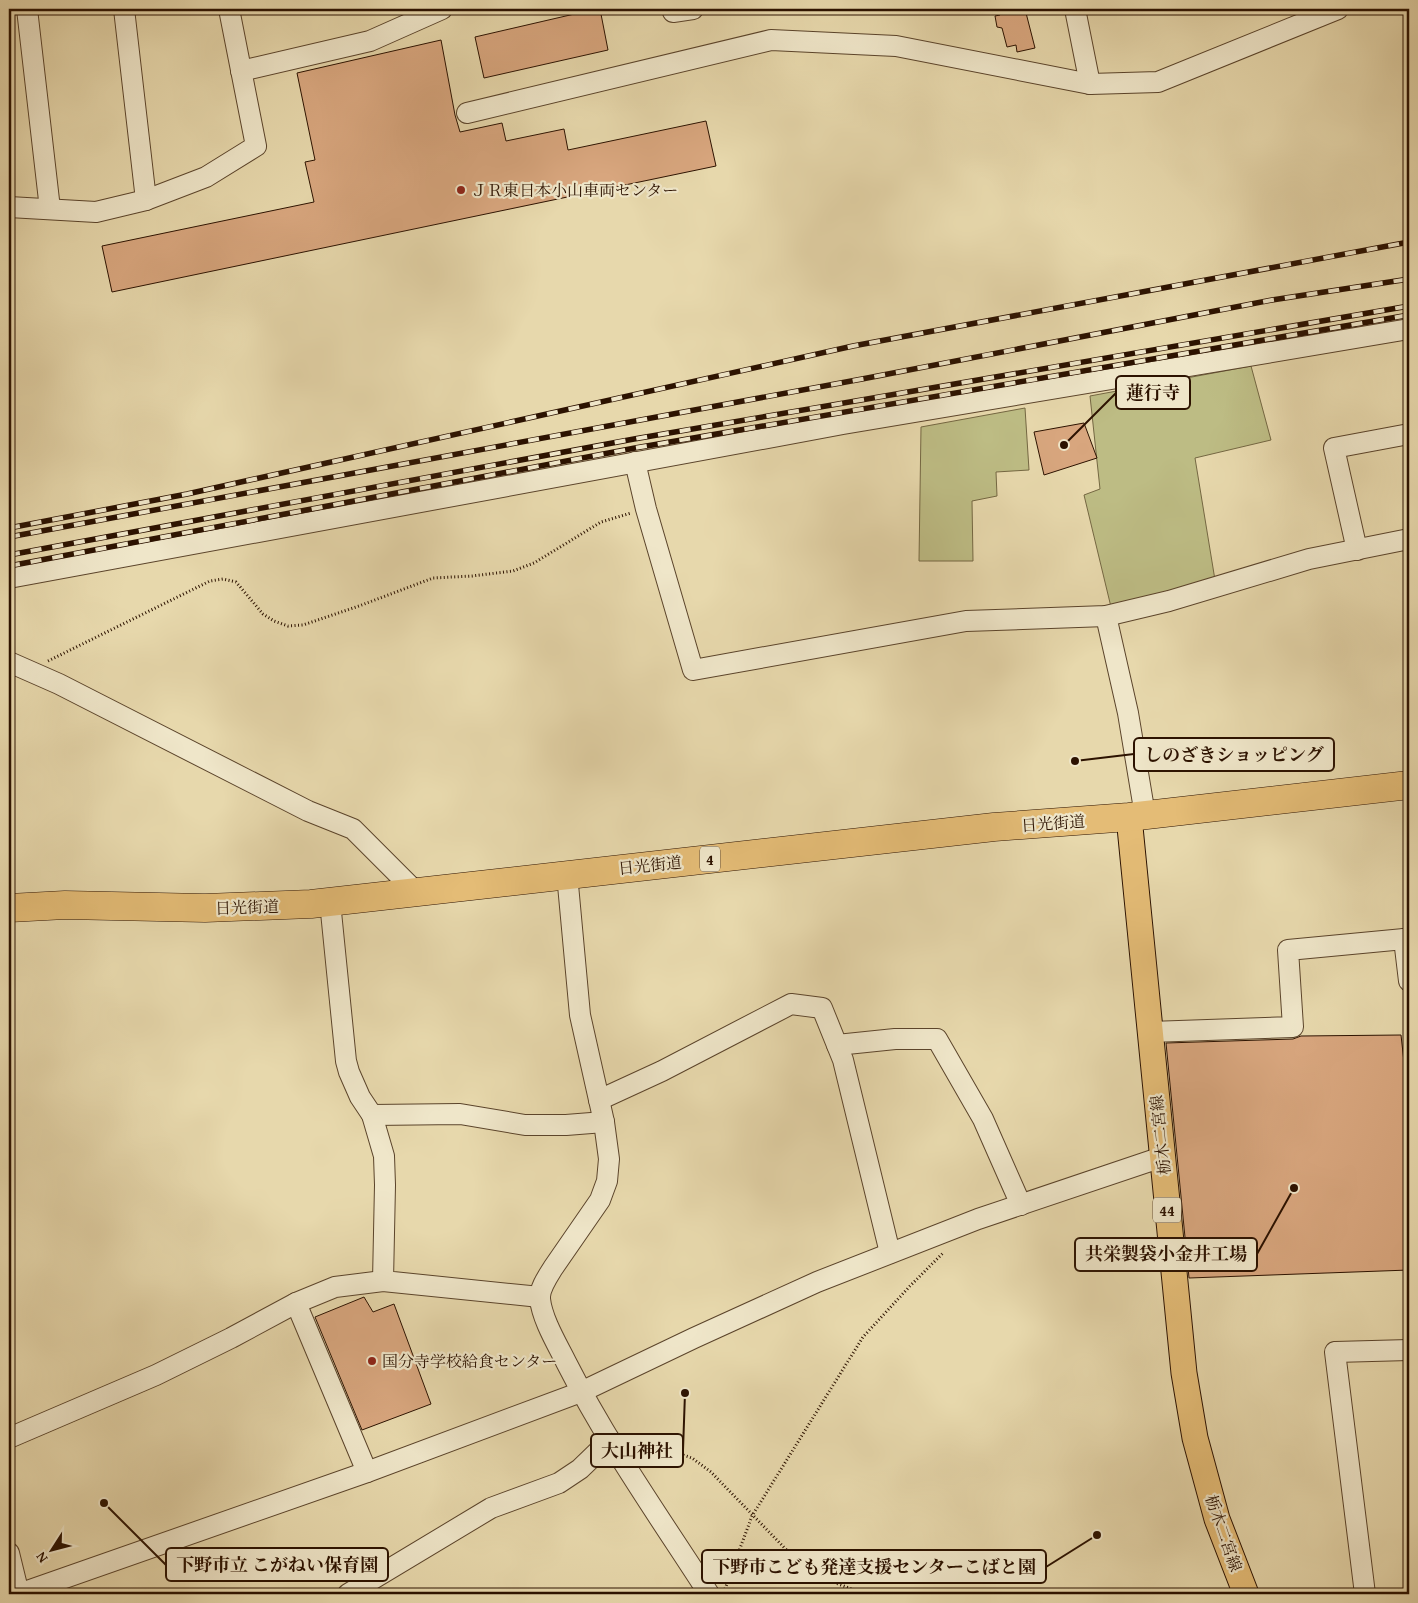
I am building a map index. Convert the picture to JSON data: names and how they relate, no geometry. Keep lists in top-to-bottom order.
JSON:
{
  "streets": {
    "highway": ["日光街道", "4"],
    "main road": ["栃木二宮線", "44"]
  },
  "crossings": [
    ["日光街道", "栃木二宮線"]
  ],
  "places": [
    "ＪＲ東日本小山車両センター",
    "蓮行寺",
    "しのざきショッピング",
    "共栄製袋小金井工場",
    "国分寺学校給食センター",
    "大山神社",
    "下野市立 こがねい保育園",
    "下野市こども発達支援センターこばと園"
  ],
  "north": "bottom left"
}
